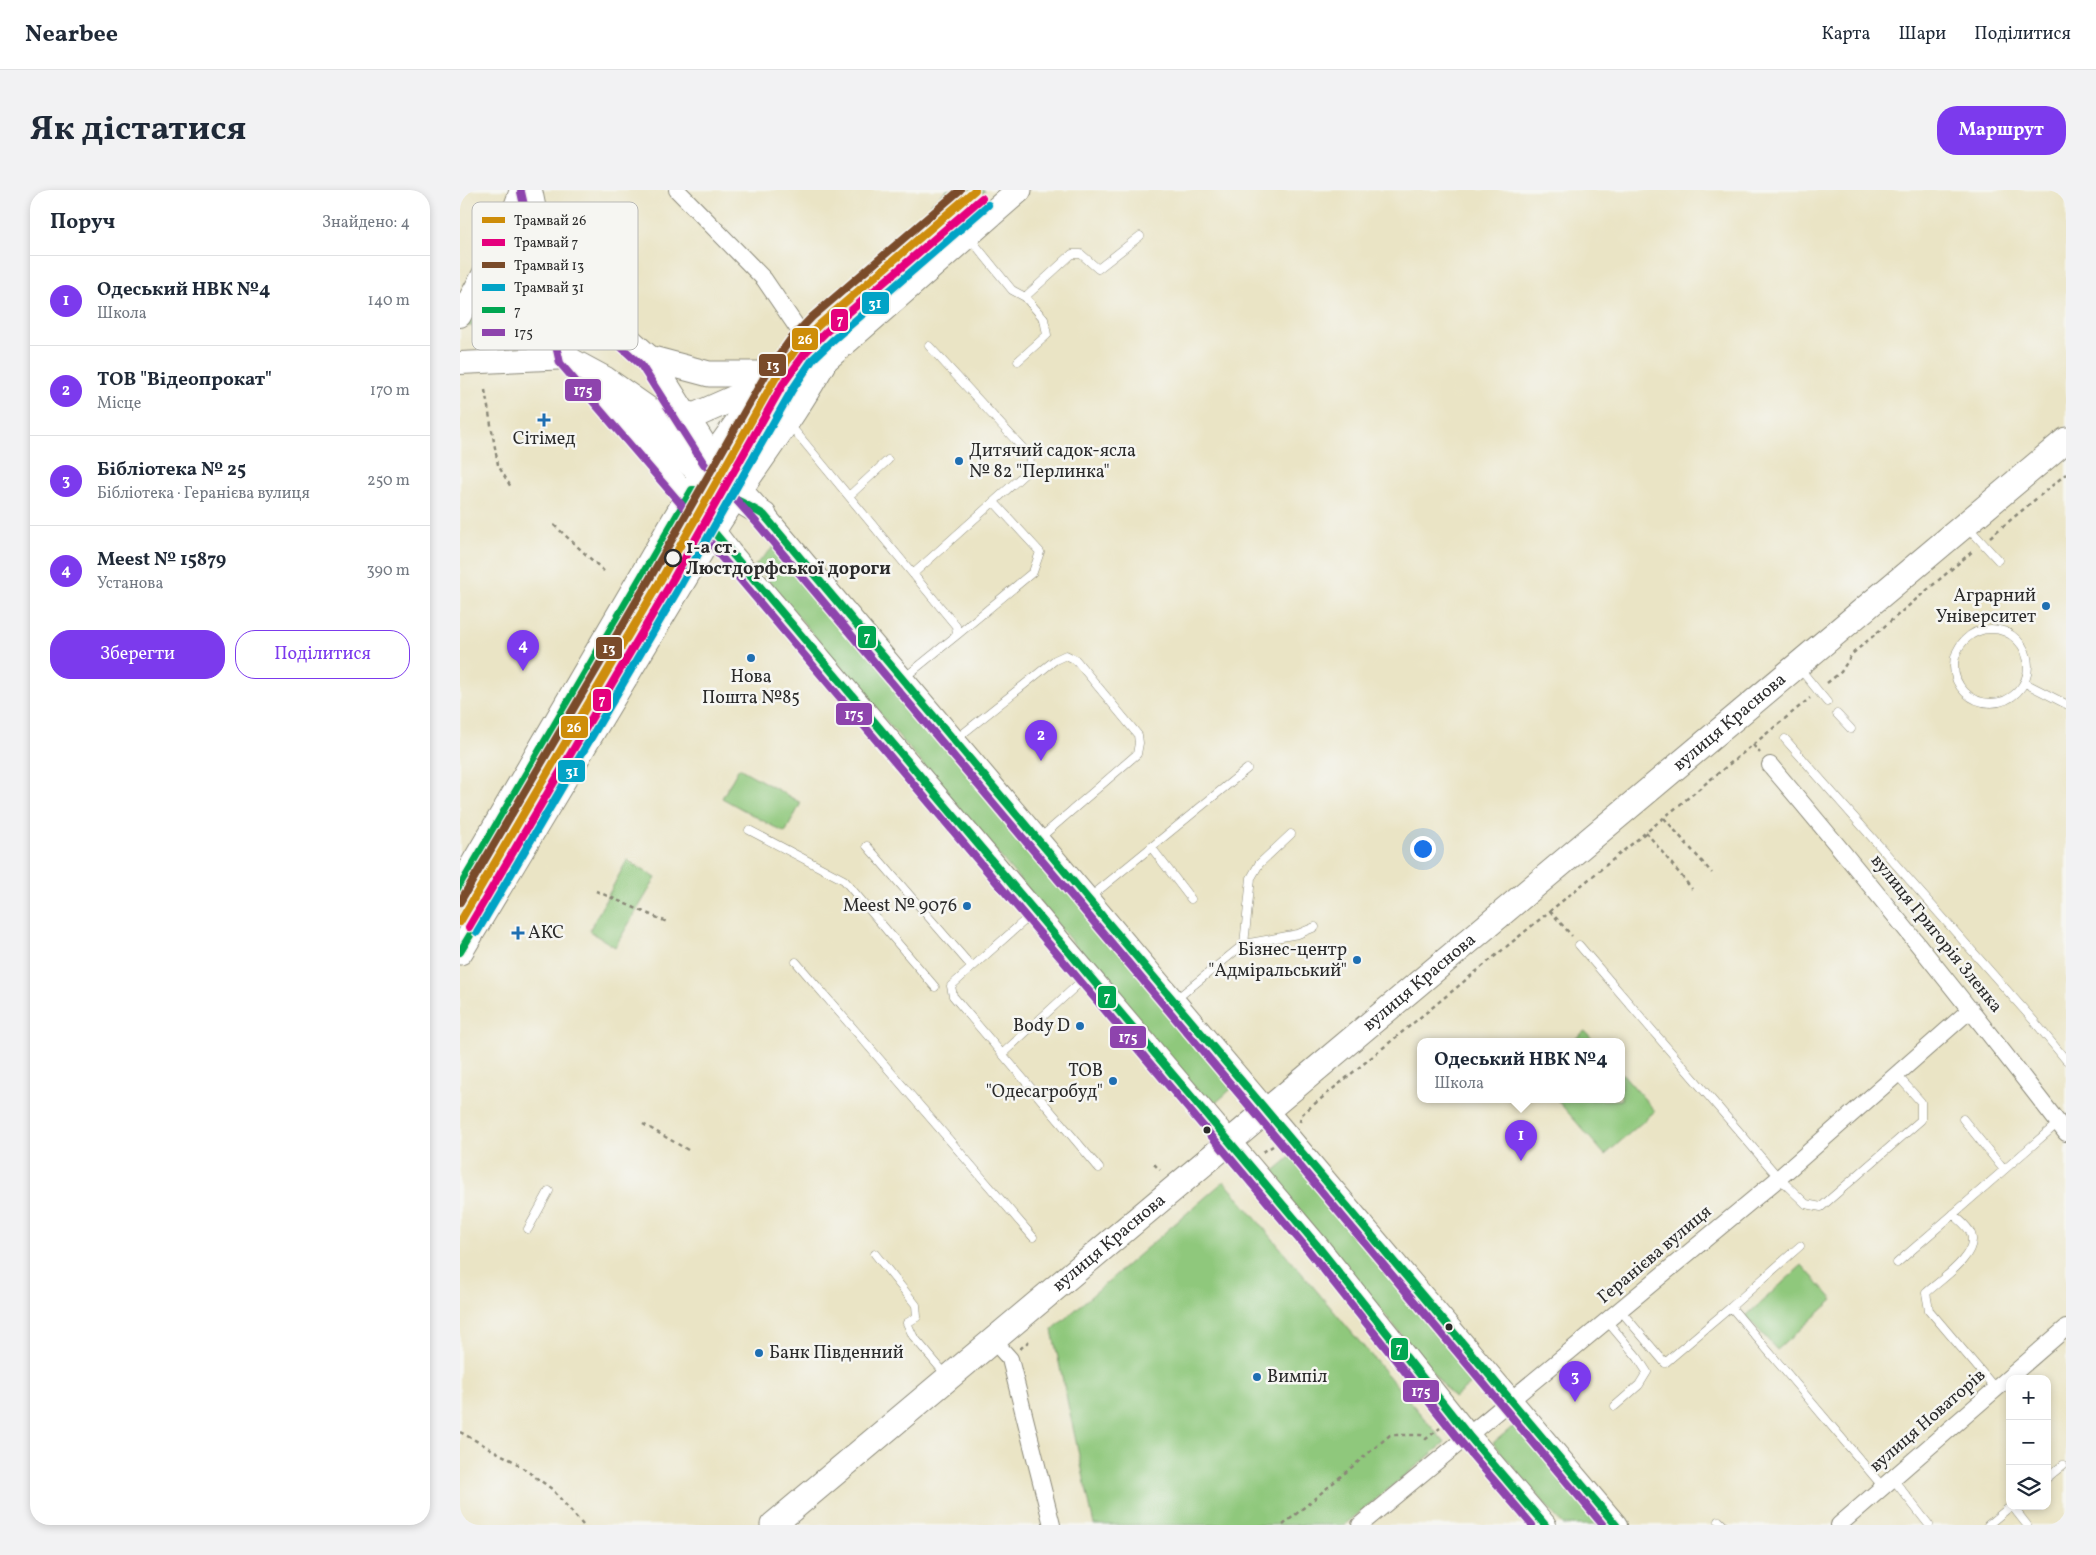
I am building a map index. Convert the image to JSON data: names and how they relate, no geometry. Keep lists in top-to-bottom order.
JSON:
{
  "streets": {
    "main road": ["вулиця Краснова"],
    "street": ["вулиця Григорія Зленка", "Геранієва вулиця", "вулиця Новаторів"]
  },
  "crossings": [
    ["вулиця Григорія Зленка", "Геранієва вулиця"]
  ],
  "places": {
    "health": ["Сітімед", "АКС"],
    "other": [
      "Дитячий садок-ясла № 82 \"Перлинка\"",
      "1-а ст. Люстдорфської дороги",
      "Аграрний Університет",
      "Нова Пошта №85",
      "Meest № 9076",
      "Бізнес-центр \"Адміральський\"",
      "Body D",
      "ТОВ \"Одесагробуд\"",
      "Банк Південний",
      "Вимпіл"
    ]
  },
  "lines": [
    "tram line 26",
    "tram line 13",
    "transit line 175",
    "tram line 7",
    "tram line 31",
    "transit line 7"
  ],
  "legend": [
    "Трамвай 26",
    "Трамвай 7",
    "Трамвай 13",
    "Трамвай 31",
    "7",
    "175"
  ],
  "page": {
    "header": "Nearbee",
    "nav": ["Карта", "Шари", "Поділитися"],
    "title": "Як дістатися",
    "buttons": [
      "Маршрут",
      ["Зберегти", "Поділитися"]
    ],
    "heading": ["Поруч", "Знайдено: 4"],
    "list": [
      {
        "mark": "1",
        "name": "Одеський НВК №4",
        "note": "Школа",
        "value": "140 m"
      },
      {
        "mark": "2",
        "name": "ТОВ \"Відеопрокат\"",
        "note": "Місце",
        "value": "170 m"
      },
      {
        "mark": "3",
        "name": "Бібліотека № 25",
        "note": "Бібліотека · Геранієва вулиця",
        "value": "250 m"
      },
      {
        "mark": "4",
        "name": "Meest № 15879",
        "note": "Установа",
        "value": "390 m"
      }
    ],
    "pins": [
      "4",
      "2",
      "1",
      "3"
    ],
    "popup": ["Одеський НВК №4", "Школа"],
    "map_buttons": ["+", "−"]
  }
}
